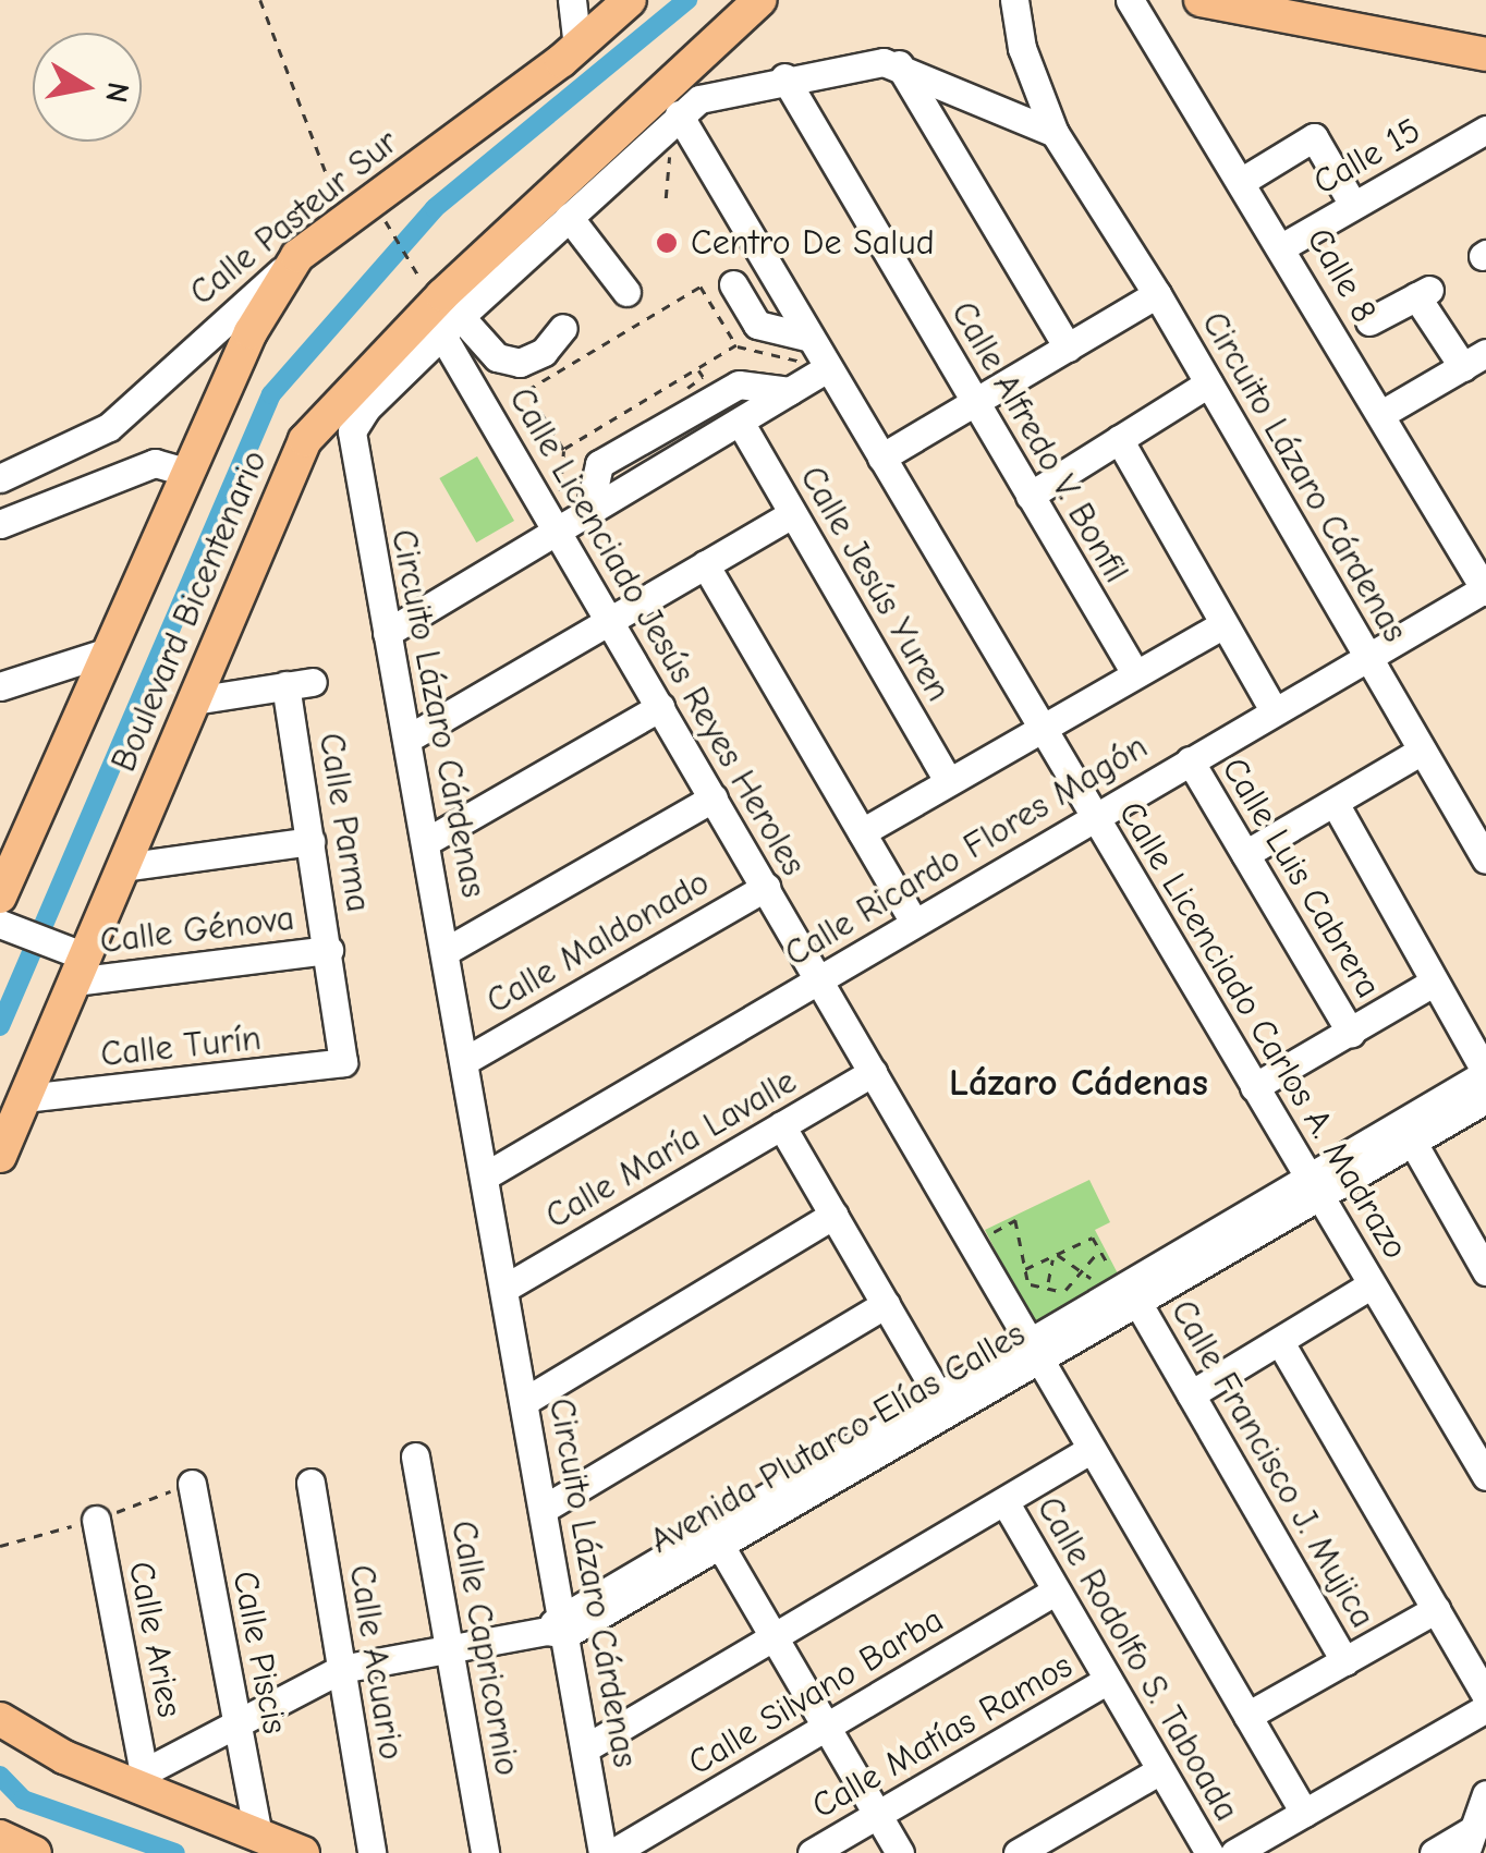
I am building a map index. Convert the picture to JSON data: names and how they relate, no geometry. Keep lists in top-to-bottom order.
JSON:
{
  "streets": {
    "main road": ["Calle Pasteur Sur", "Boulevard Bicentenario"],
    "street": [
      "Calle 15",
      "Calle 8",
      "Calle Alfredo V. Bonfil",
      "Circuito Lázaro Cárdenas",
      "Calle Jesús Yuren",
      "Calle Licenciado Jesús Reyes Heroles",
      "Calle Parma",
      "Calle Ricardo Flores Magón",
      "Calle Luis Cabrera",
      "Calle Génova",
      "Calle Maldonado",
      "Calle Licenciado Carlos A. Madrazo",
      "Calle Turín",
      "Calle María Lavalle",
      "Avenida Plutarco Elías Calles",
      "Calle Francisco J. Mujica",
      "Calle Aries",
      "Calle Capricornio",
      "Calle Piscis",
      "Calle Rodolfo S. Taboada",
      "Calle Acuario",
      "Calle Silvano Barba",
      "Calle Matías Ramos"
    ]
  },
  "crossings": [
    ["Calle 15", "Calle 8"],
    ["Calle Pasteur Sur", "Boulevard Bicentenario"],
    ["Calle 8", "Calle Ricardo Flores Magón"],
    ["Circuito Lázaro Cárdenas", "Boulevard Bicentenario"],
    ["Circuito Lázaro Cárdenas", "Calle Licenciado Jesús Reyes Heroles"],
    ["Circuito Lázaro Cárdenas", "Calle Ricardo Flores Magón"],
    ["Circuito Lázaro Cárdenas", "Calle Maldonado"],
    ["Circuito Lázaro Cárdenas", "Calle Licenciado Carlos A. Madrazo"],
    ["Circuito Lázaro Cárdenas", "Calle María Lavalle"],
    ["Circuito Lázaro Cárdenas", "Avenida Plutarco Elías Calles"],
    ["Boulevard Bicentenario", "Calle Licenciado Jesús Reyes Heroles"],
    ["Boulevard Bicentenario", "Calle Parma"],
    ["Boulevard Bicentenario", "Calle Génova"],
    ["Boulevard Bicentenario", "Calle Licenciado Carlos A. Madrazo"],
    ["Boulevard Bicentenario", "Calle Turín"],
    ["Calle Licenciado Jesús Reyes Heroles", "Calle Ricardo Flores Magón"],
    ["Calle Licenciado Jesús Reyes Heroles", "Calle Maldonado"],
    ["Calle Licenciado Jesús Reyes Heroles", "Calle María Lavalle"],
    ["Calle Licenciado Jesús Reyes Heroles", "Avenida Plutarco Elías Calles"],
    ["Calle Parma", "Calle Génova"],
    ["Calle Parma", "Calle Turín"],
    ["Calle Ricardo Flores Magón", "Calle Luis Cabrera"],
    ["Calle Ricardo Flores Magón", "Calle Licenciado Carlos A. Madrazo"],
    ["Calle Licenciado Carlos A. Madrazo", "Avenida Plutarco Elías Calles"],
    ["Avenida Plutarco Elías Calles", "Calle Francisco J. Mujica"],
    ["Calle Rodolfo S. Taboada", "Calle Silvano Barba"],
    ["Calle Rodolfo S. Taboada", "Calle Matías Ramos"]
  ],
  "districts": ["Lázaro Cádenas"],
  "places": ["Centro De Salud"],
  "north": "right"
}
